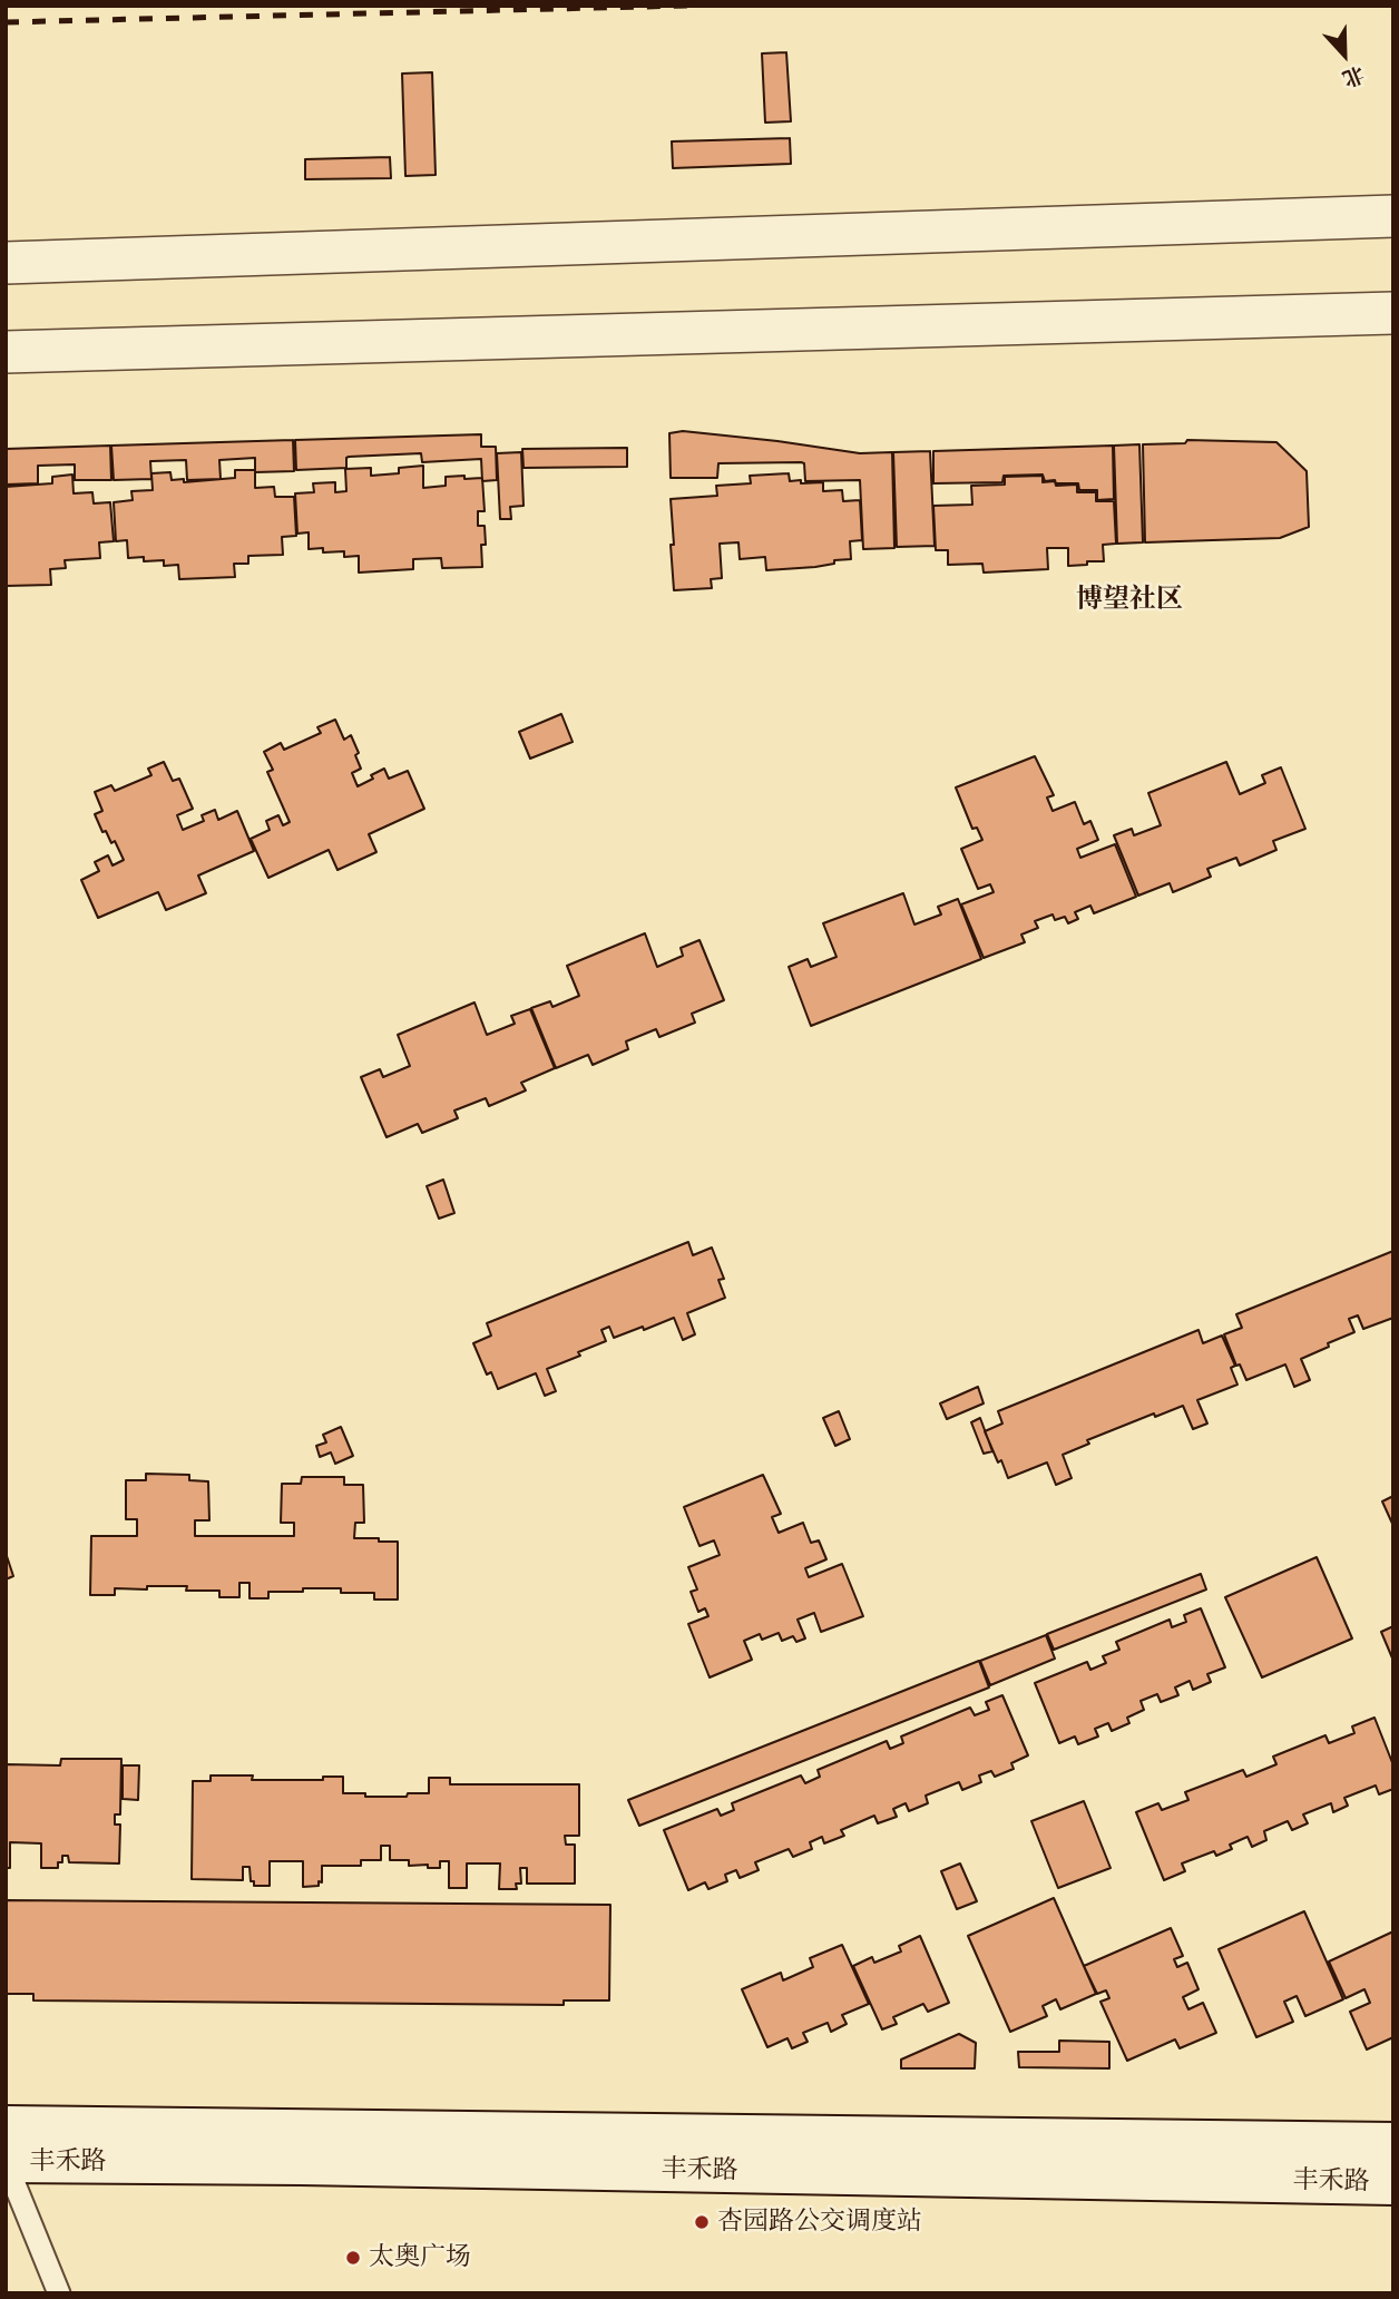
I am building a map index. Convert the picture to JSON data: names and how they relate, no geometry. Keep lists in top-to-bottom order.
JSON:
{
  "streets": {
    "main road": ["丰禾路"]
  },
  "districts": ["博望社区"],
  "places": ["杏园路公交调度站", "太奥广场"],
  "north": "bottom"
}
